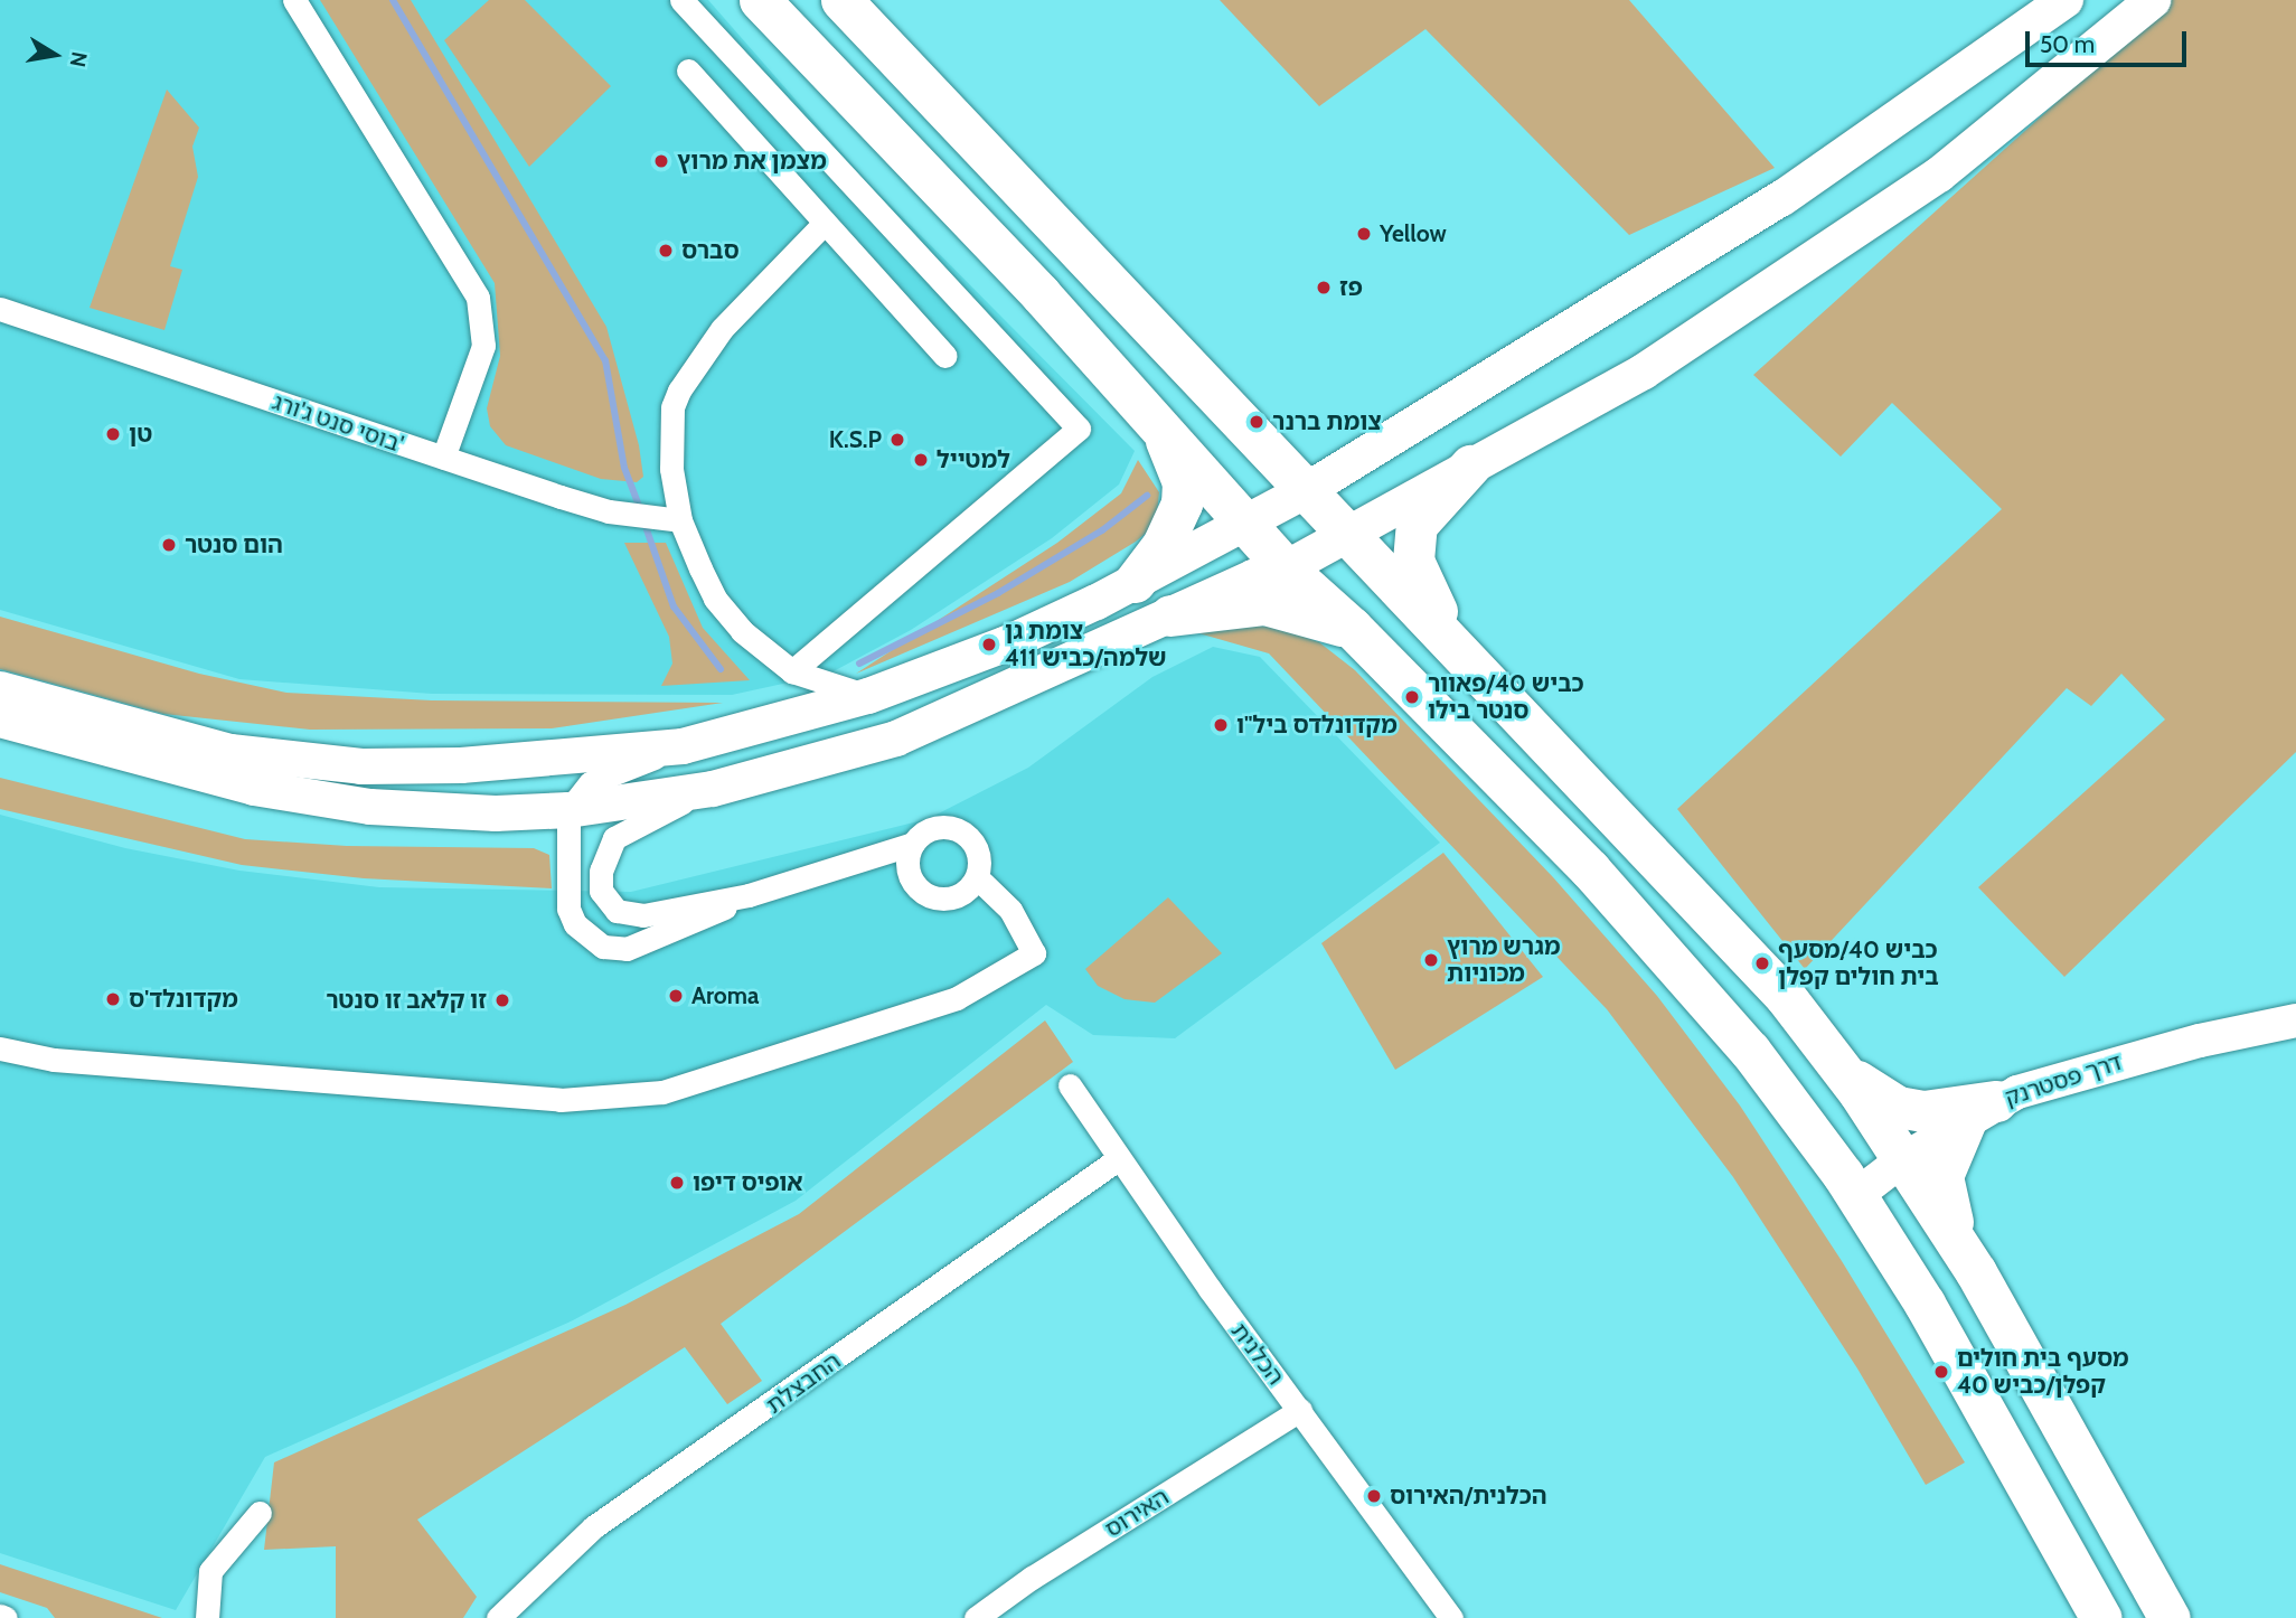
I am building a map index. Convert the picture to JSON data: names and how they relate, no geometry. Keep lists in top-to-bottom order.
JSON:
{
  "streets": {
    "street": [
      "בוסי סנט ג'ורג'",
      "דרך פסטרנק",
      "הכלנית",
      "החבצלת",
      "האירוס"
    ]
  },
  "crossings": [
    ["הכלנית", "החבצלת"],
    ["הכלנית", "האירוס"]
  ],
  "places": [
    "מצמן את מרוץ",
    "Yellow",
    "סברס",
    "פז",
    "צומת ברנר",
    "טן",
    "K.S.P",
    "למטייל",
    "הום סנטר",
    "צומת גן שלמה/כביש 411",
    "כביש 40/פאוור סנטר בילו",
    "מקדונלדס ביל\"ו",
    "מגרש מרוץ מכוניות",
    "כביש 40/מסעף בית חולים קפלן",
    "Aroma",
    "מקדונלד'ס",
    "זו קלאב זו סנטר",
    "אופיס דיפו",
    "מסעף בית חולים קפלן/כביש 40",
    "הכלנית/האירוס"
  ],
  "scale_bar": "50 m",
  "north": "right"
}
